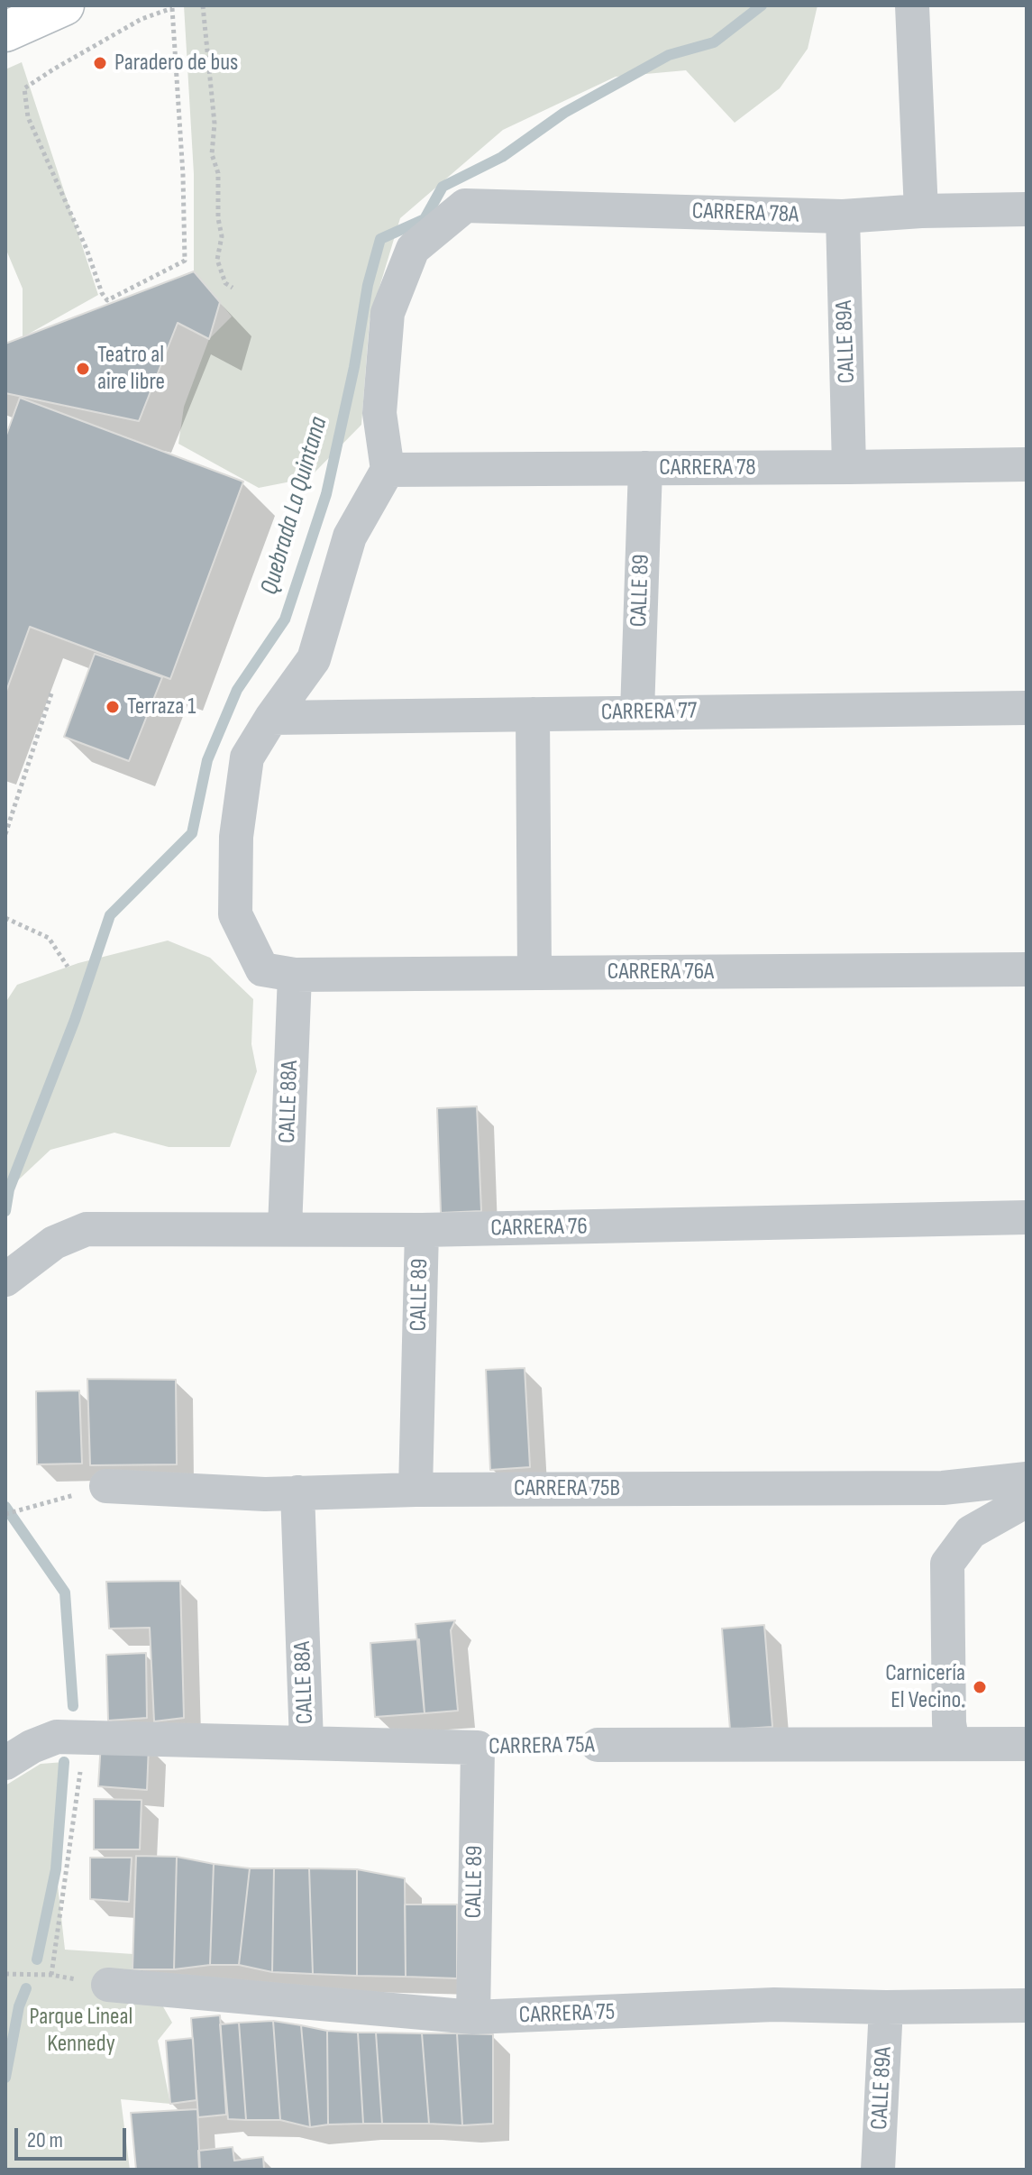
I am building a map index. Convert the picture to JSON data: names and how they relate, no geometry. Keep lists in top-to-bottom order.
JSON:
{
  "streets": {
    "street": [
      "CARRERA 78A",
      "CALLE 89A",
      "CARRERA 78",
      "CALLE 89",
      "CARRERA 77",
      "CARRERA 76A",
      "CALLE 88A",
      "CARRERA 76",
      "CARRERA 75B",
      "CARRERA 75A",
      "CARRERA 75"
    ]
  },
  "crossings": [
    ["CARRERA 78A", "CALLE 89A"],
    ["CARRERA 78A", "CARRERA 78"],
    ["CALLE 89A", "CARRERA 78"],
    ["CALLE 89A", "CARRERA 75"],
    ["CARRERA 78", "CALLE 89"],
    ["CALLE 89", "CARRERA 77"],
    ["CALLE 89", "CARRERA 76"],
    ["CALLE 89", "CARRERA 75B"],
    ["CALLE 89", "CARRERA 75A"],
    ["CALLE 89", "CARRERA 75"],
    ["CARRERA 77", "CARRERA 76A"],
    ["CARRERA 76A", "CALLE 88A"],
    ["CALLE 88A", "CARRERA 76"],
    ["CALLE 88A", "CARRERA 75B"],
    ["CALLE 88A", "CARRERA 75A"]
  ],
  "water": ["Quebrada La Quintana"],
  "parks": ["Parque Lineal Kennedy"],
  "places": [
    "Paradero de bus",
    "Teatro al aire libre",
    "Terraza 1",
    "Carnicería El Vecino."
  ],
  "scale_bar": "20 m"
}
